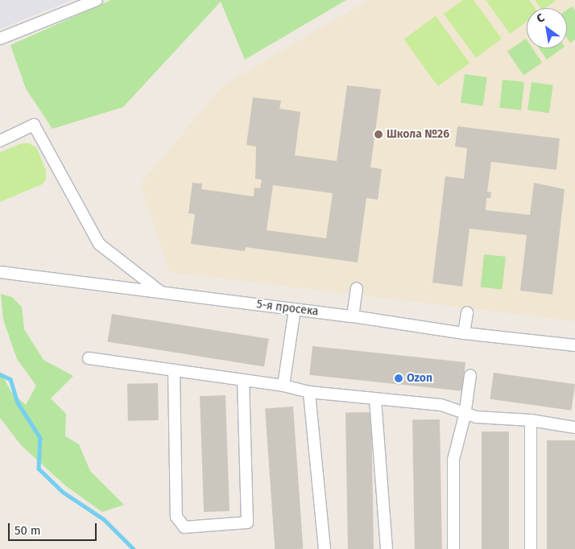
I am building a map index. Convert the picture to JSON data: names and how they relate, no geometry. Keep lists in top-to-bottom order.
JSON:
{
  "streets": {
    "street": ["5-я просека"]
  },
  "places": ["Школа №26", "Ozon"],
  "scale_bar": "50 m",
  "north": "top left"
}
